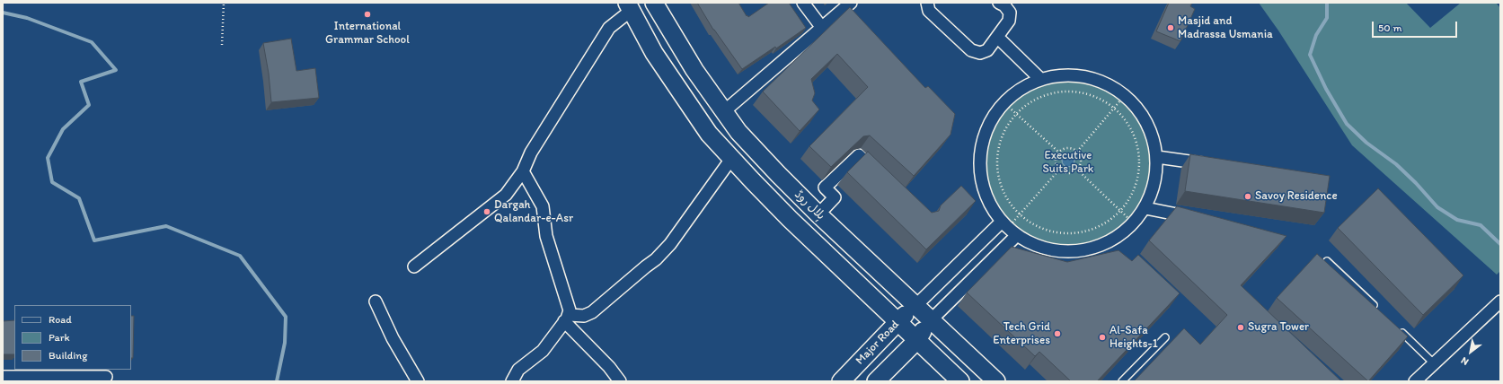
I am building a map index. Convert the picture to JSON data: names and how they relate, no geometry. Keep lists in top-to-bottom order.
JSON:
{
  "streets": {
    "street": ["ہلال روڈ", "Major Road"]
  },
  "crossings": [
    ["ہلال روڈ", "Major Road"]
  ],
  "parks": ["Executive Suits Park"],
  "places": [
    "International Grammar School",
    "Masjid and Madrassa Usmania",
    "Savoy Residence",
    "Dargah Qalandar-e-Asr",
    "Sugra Tower",
    "Tech Grid Enterprises",
    "Al-Safa Heights-1"
  ],
  "legend": ["Road", "Park", "Building"],
  "scale_bar": "50 m",
  "north": "bottom left"
}
